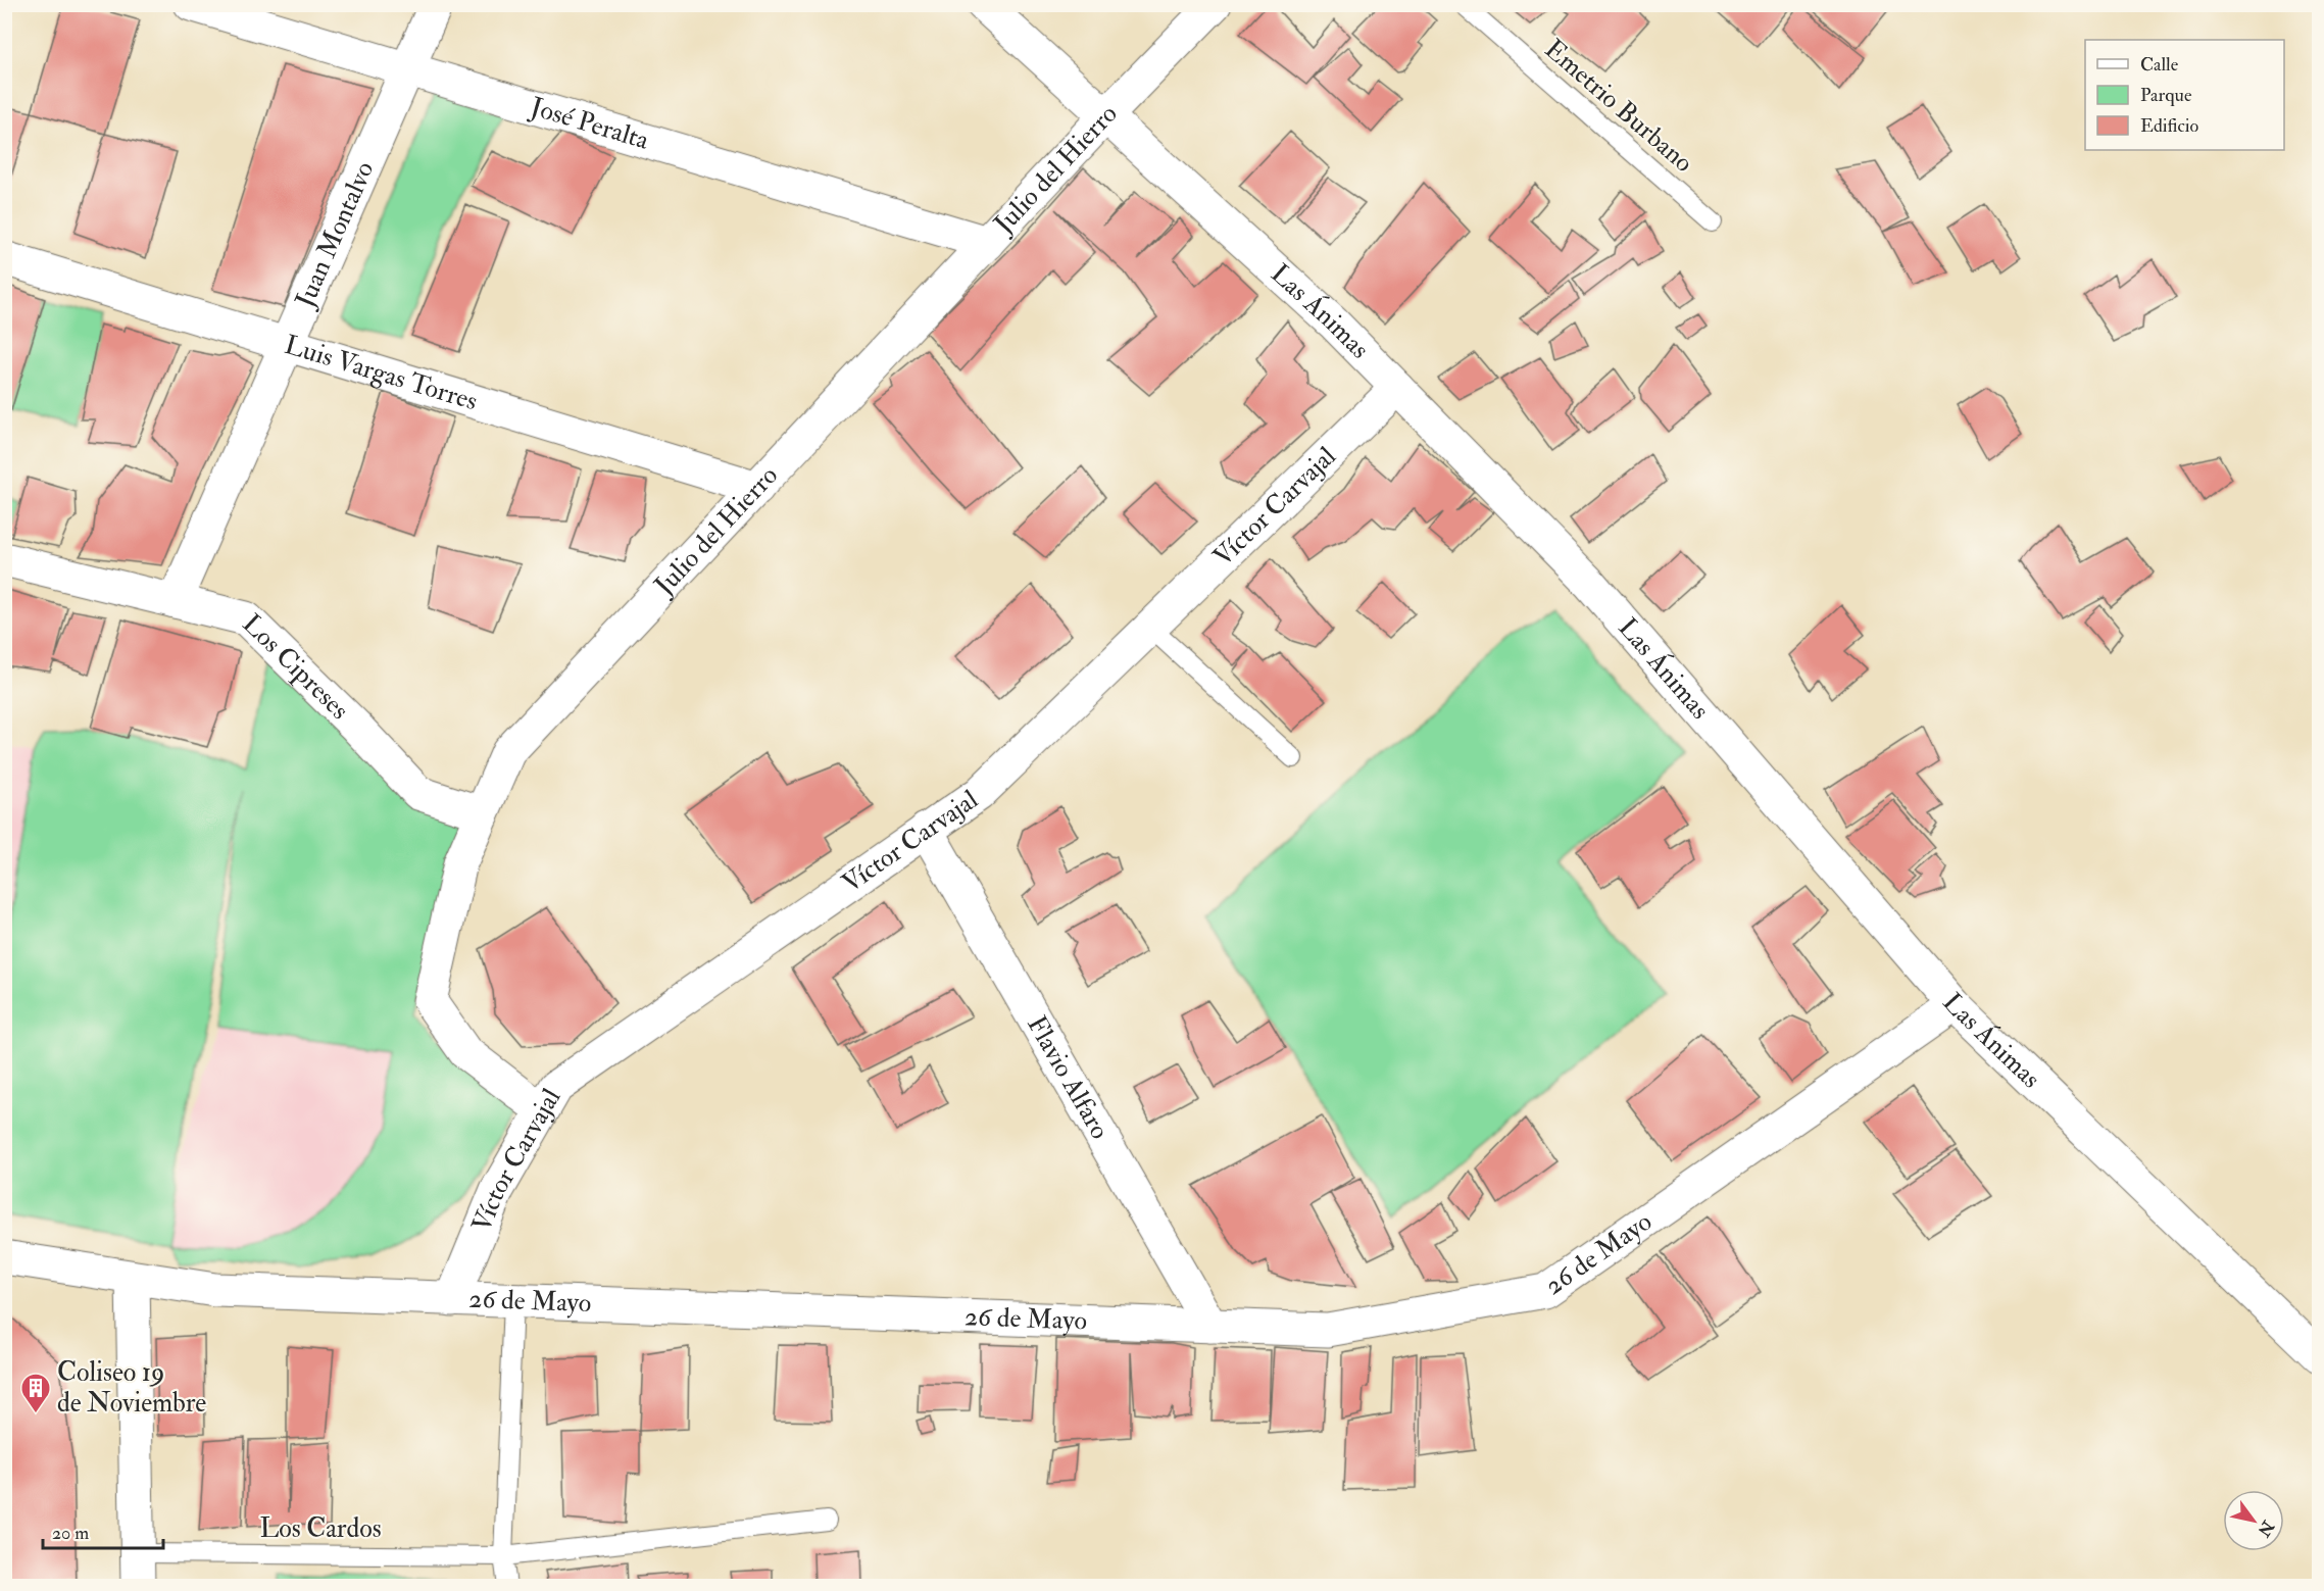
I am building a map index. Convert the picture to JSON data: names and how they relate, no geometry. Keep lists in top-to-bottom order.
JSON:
{
  "streets": {
    "street": [
      "José Peralta",
      "Julio del Hierro",
      "Juan Montalvo",
      "Las Ánimas",
      "Luis Vargas Torres",
      "Víctor Carvajal",
      "Los Cipreses",
      "Flavio Alfaro",
      "26 de Mayo"
    ],
    "lane": ["Emetrio Burbano", "Los Cardos"]
  },
  "crossings": [
    ["José Peralta", "Julio del Hierro"],
    ["José Peralta", "Juan Montalvo"],
    ["Julio del Hierro", "Las Ánimas"],
    ["Julio del Hierro", "Luis Vargas Torres"],
    ["Julio del Hierro", "Víctor Carvajal"],
    ["Julio del Hierro", "Los Cipreses"],
    ["Juan Montalvo", "Luis Vargas Torres"],
    ["Juan Montalvo", "Los Cipreses"],
    ["Las Ánimas", "Víctor Carvajal"],
    ["Las Ánimas", "26 de Mayo"],
    ["Víctor Carvajal", "Flavio Alfaro"],
    ["Víctor Carvajal", "26 de Mayo"],
    ["Flavio Alfaro", "26 de Mayo"]
  ],
  "places": {
    "building": ["Coliseo 19 de Noviembre"]
  },
  "legend": ["Calle", "Parque", "Edificio"],
  "scale_bar": "20 m",
  "north": "bottom right"
}
